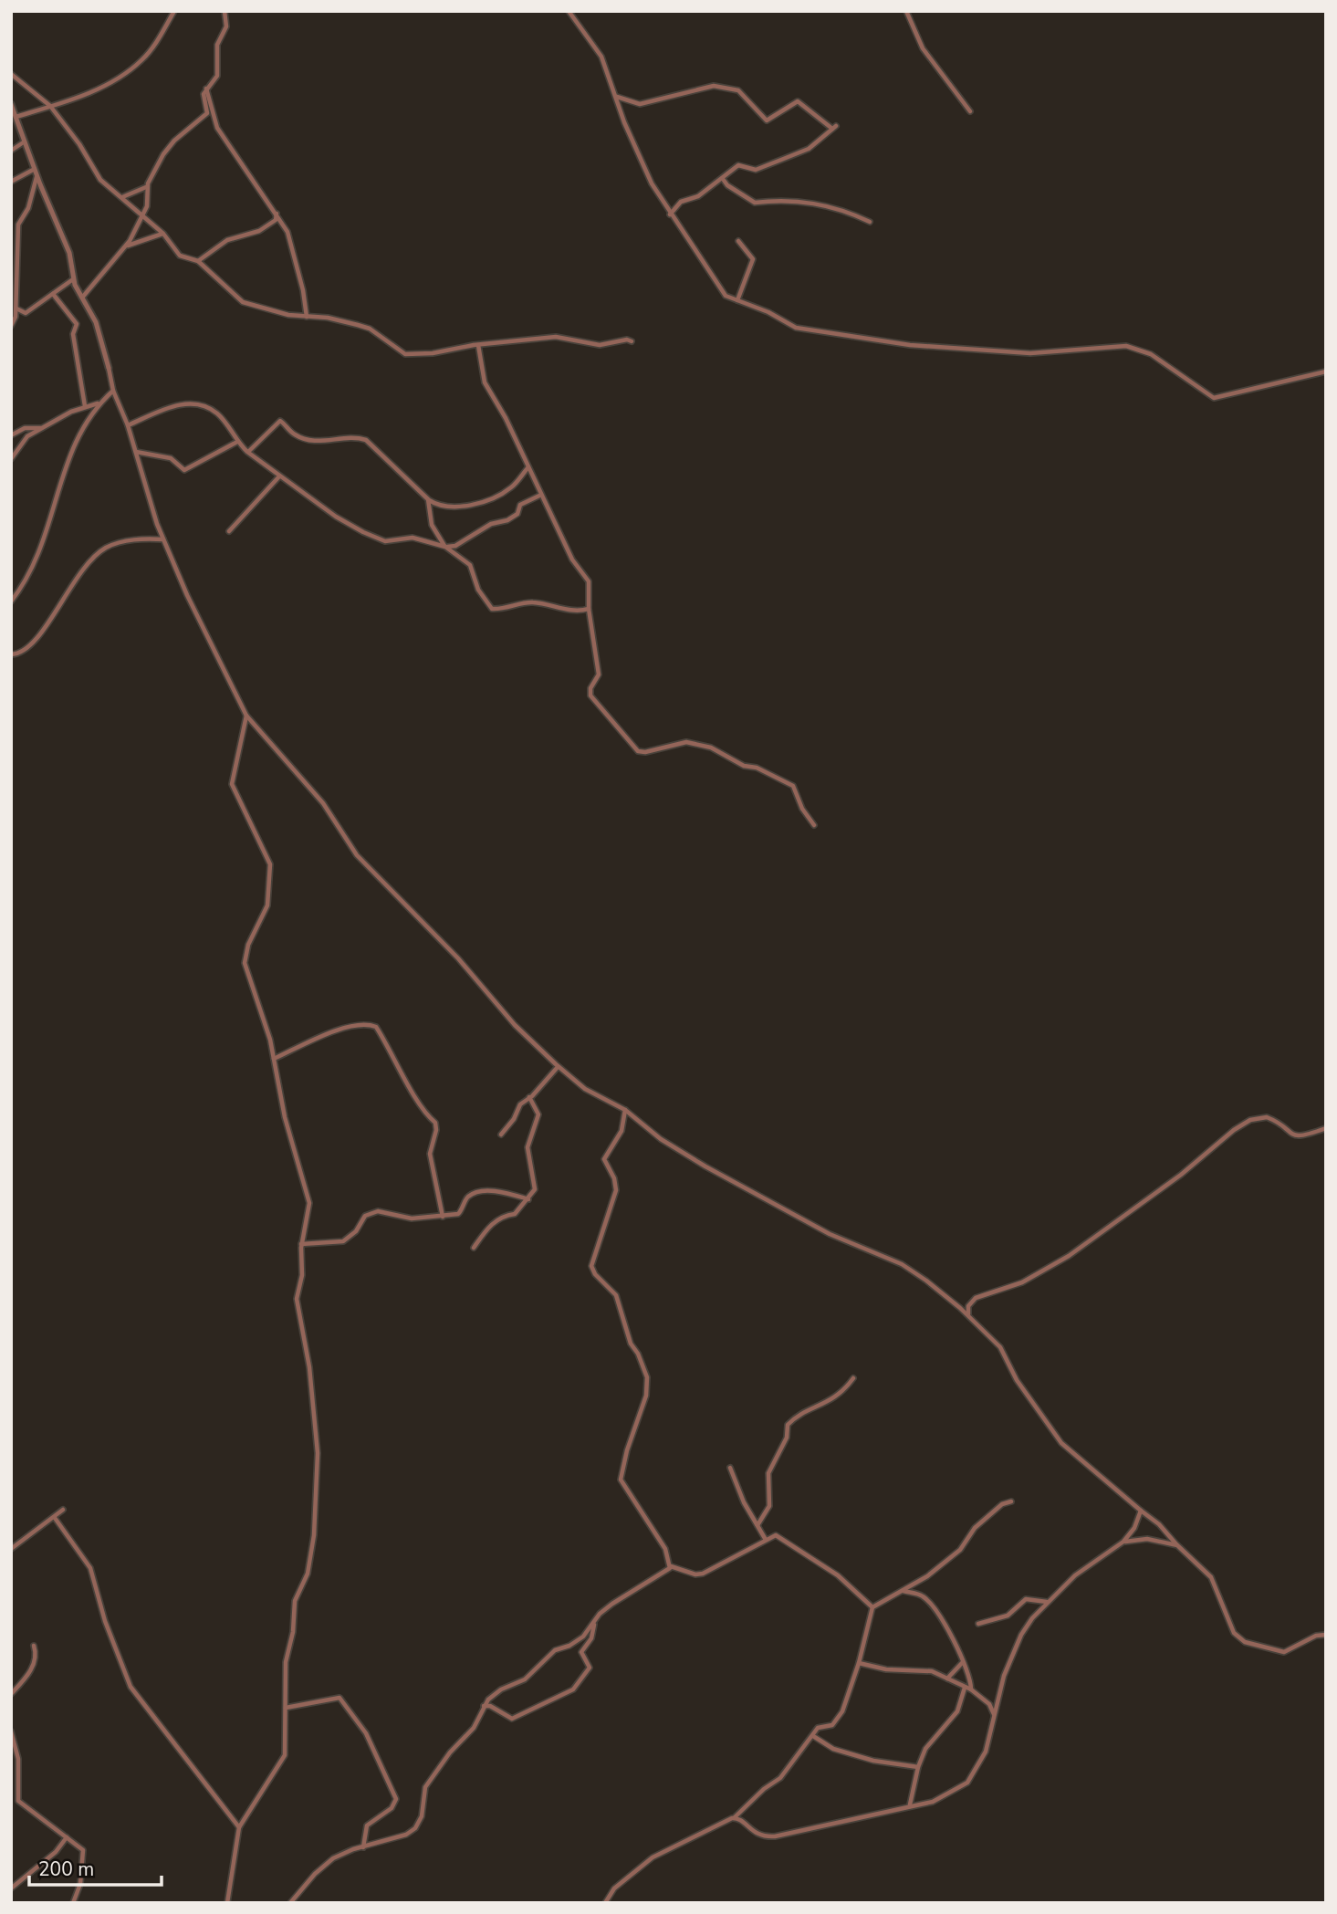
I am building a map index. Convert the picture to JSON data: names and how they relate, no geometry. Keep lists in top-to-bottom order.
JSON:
{
  "scale_bar": "200 m"
}
